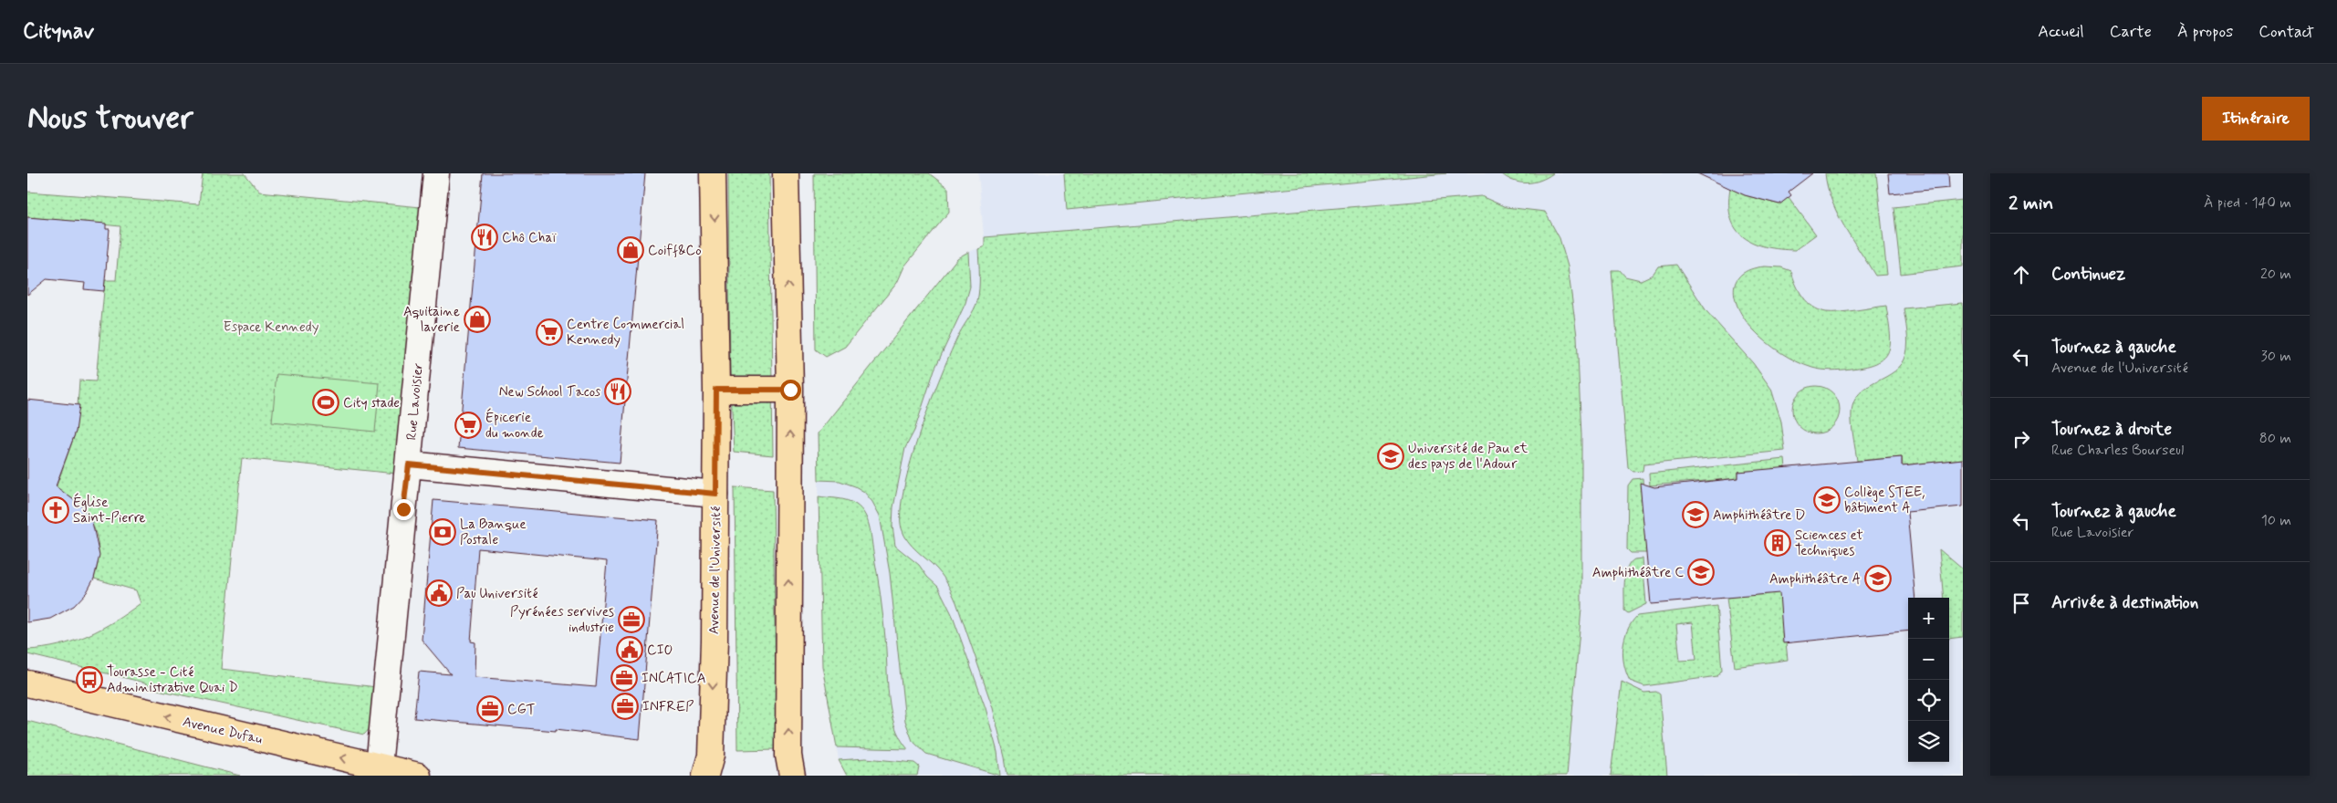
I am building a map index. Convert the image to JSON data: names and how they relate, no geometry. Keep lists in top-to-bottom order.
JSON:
{
  "streets": {
    "main road": ["Avenue de l'Université", "Avenue Dufau"],
    "street": ["Rue Lavoisier"]
  },
  "crossings": [
    ["Rue Lavoisier", "Avenue Dufau"]
  ],
  "one_way": ["Avenue Dufau"],
  "parks": ["Espace Kennedy"],
  "places": {
    "restaurant": ["Chô Chaï", "New School Tacos"],
    "shop": ["Coiff&Co", "Aquitaine laverie"],
    "supermarket": ["Centre Commercial Kennedy", "Épicerie du monde"],
    "sports": ["City stade"],
    "school or university": [
      "Université de Pau et des pays de l'Adour",
      "Collège STEE, bâtiment A",
      "Amphithéâtre D",
      "Amphithéâtre C",
      "Amphithéâtre A"
    ],
    "church": ["Église Saint-Pierre"],
    "bank": ["La Banque Postale"],
    "building": ["Sciences et Techniques"],
    "public building": ["Pau Université", "CIO"],
    "office": [
      "Pyrénées servives industrie",
      "INCATICA",
      "INFREP",
      "CGT"
    ],
    "bus stop": ["Tourasse - Cité Administrative Quai D"]
  },
  "page": {
    "header": "Citynav",
    "nav": [
      "Accueil",
      "Carte",
      "À propos",
      "Contact"
    ],
    "buttons": "Itinéraire",
    "title": "Nous trouver",
    "heading": ["2 min", "À pied · 140 m"],
    "list": [
      ["Continuez", "20 m"],
      ["Tournez à gauche", "Avenue de l'Université", "30 m"],
      ["Tournez à droite", "Rue Charles Bourseul", "80 m"],
      ["Tournez à gauche", "Rue Lavoisier", "10 m"],
      "Arrivée à destination"
    ],
    "map_buttons": ["+", "−"]
  }
}
